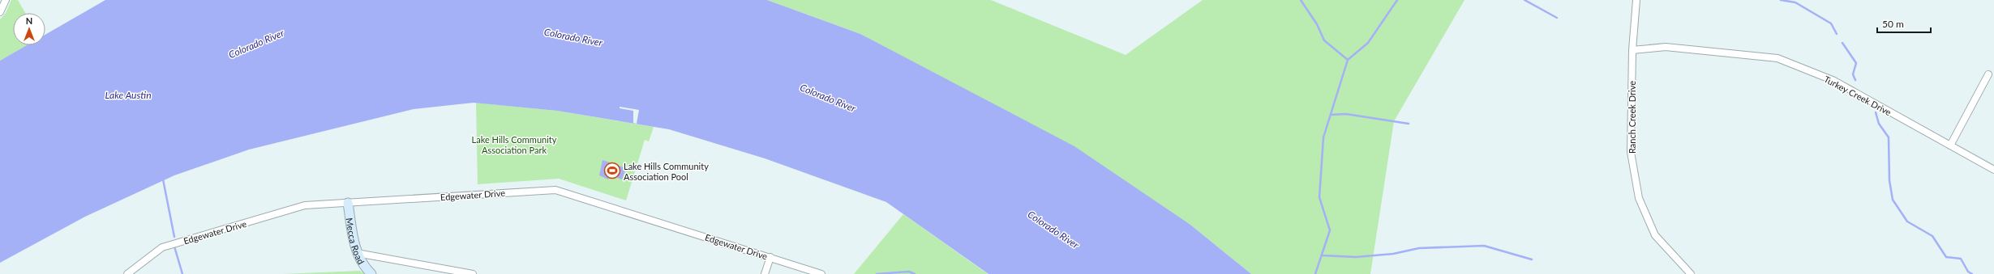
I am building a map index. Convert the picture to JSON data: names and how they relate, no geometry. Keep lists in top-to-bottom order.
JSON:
{
  "streets": {
    "street": [
      "Turkey Creek Drive",
      "Ranch Creek Drive",
      "Edgewater Drive",
      "Mecca Road"
    ]
  },
  "crossings": [
    ["Turkey Creek Drive", "Ranch Creek Drive"],
    ["Edgewater Drive", "Mecca Road"]
  ],
  "water": ["Colorado River", "Lake Austin"],
  "parks": ["Lake Hills Community Association Park"],
  "places": {
    "sports": ["Lake Hills Community Association Pool"]
  },
  "scale_bar": "50 m",
  "north": "top"
}
